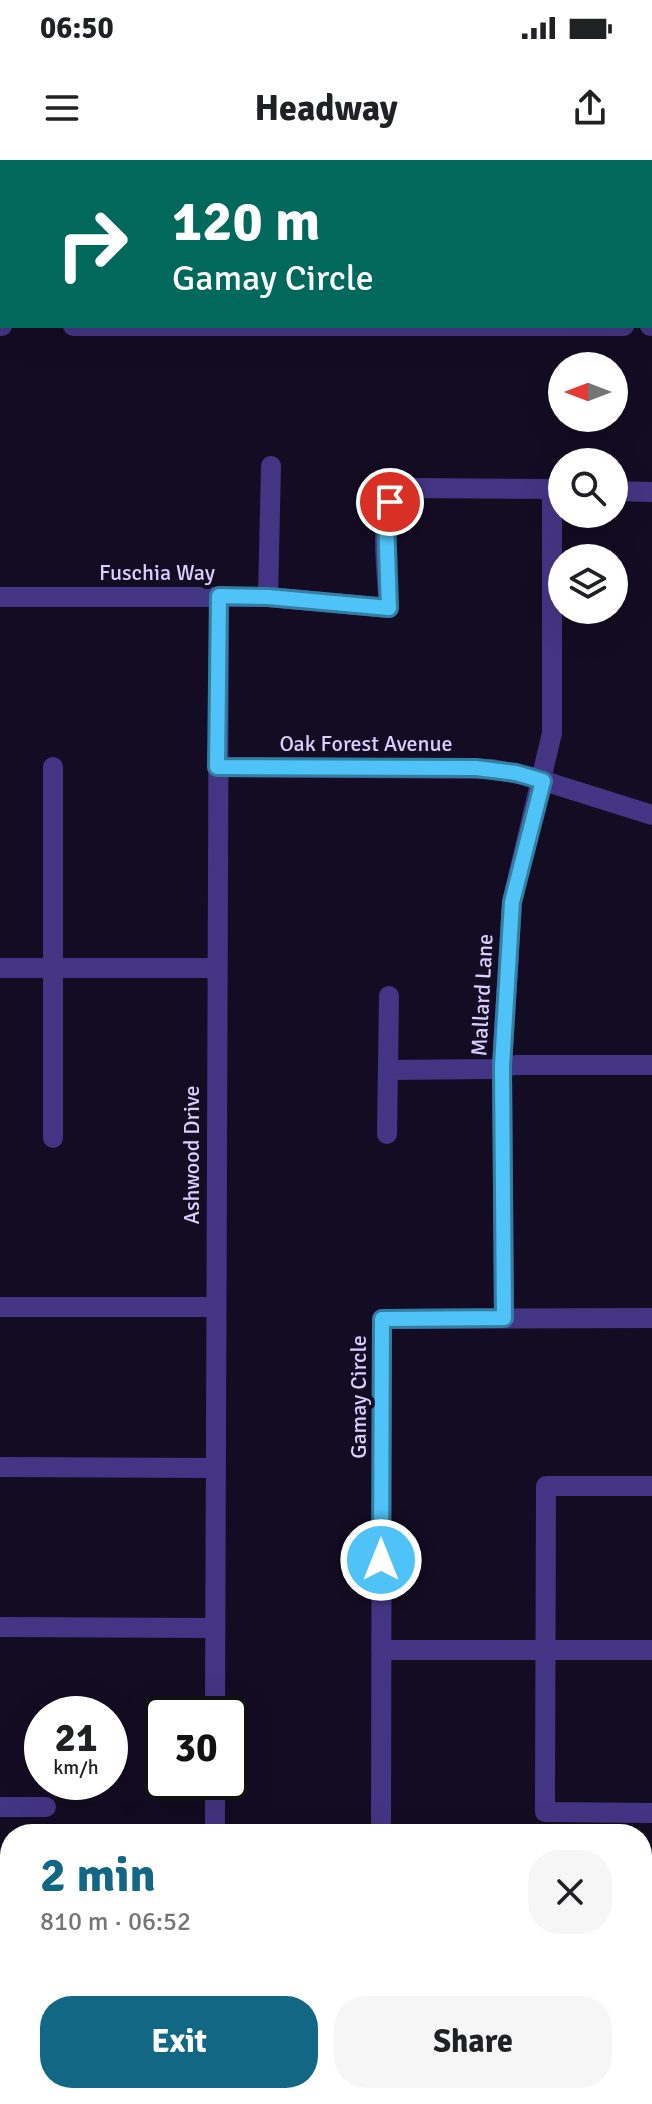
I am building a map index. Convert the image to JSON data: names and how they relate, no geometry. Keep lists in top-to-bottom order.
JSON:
{
  "streets": {
    "street": [
      "Fuschia Way",
      "Oak Forest Avenue",
      "Mallard Lane",
      "Ashwood Drive",
      "Gamay Circle"
    ]
  },
  "crossings": [
    ["Fuschia Way", "Ashwood Drive"],
    ["Oak Forest Avenue", "Mallard Lane"],
    ["Oak Forest Avenue", "Ashwood Drive"],
    ["Mallard Lane", "Gamay Circle"]
  ],
  "north": "left",
  "page": {
    "status": "06:50",
    "header": "Headway",
    "turn": ["120 m", "Gamay Circle"],
    "speed": "21 km/h",
    "limit": "30",
    "heading": ["2 min", "810 m · 06:52"],
    "buttons": ["Exit", "Share"]
  }
}
